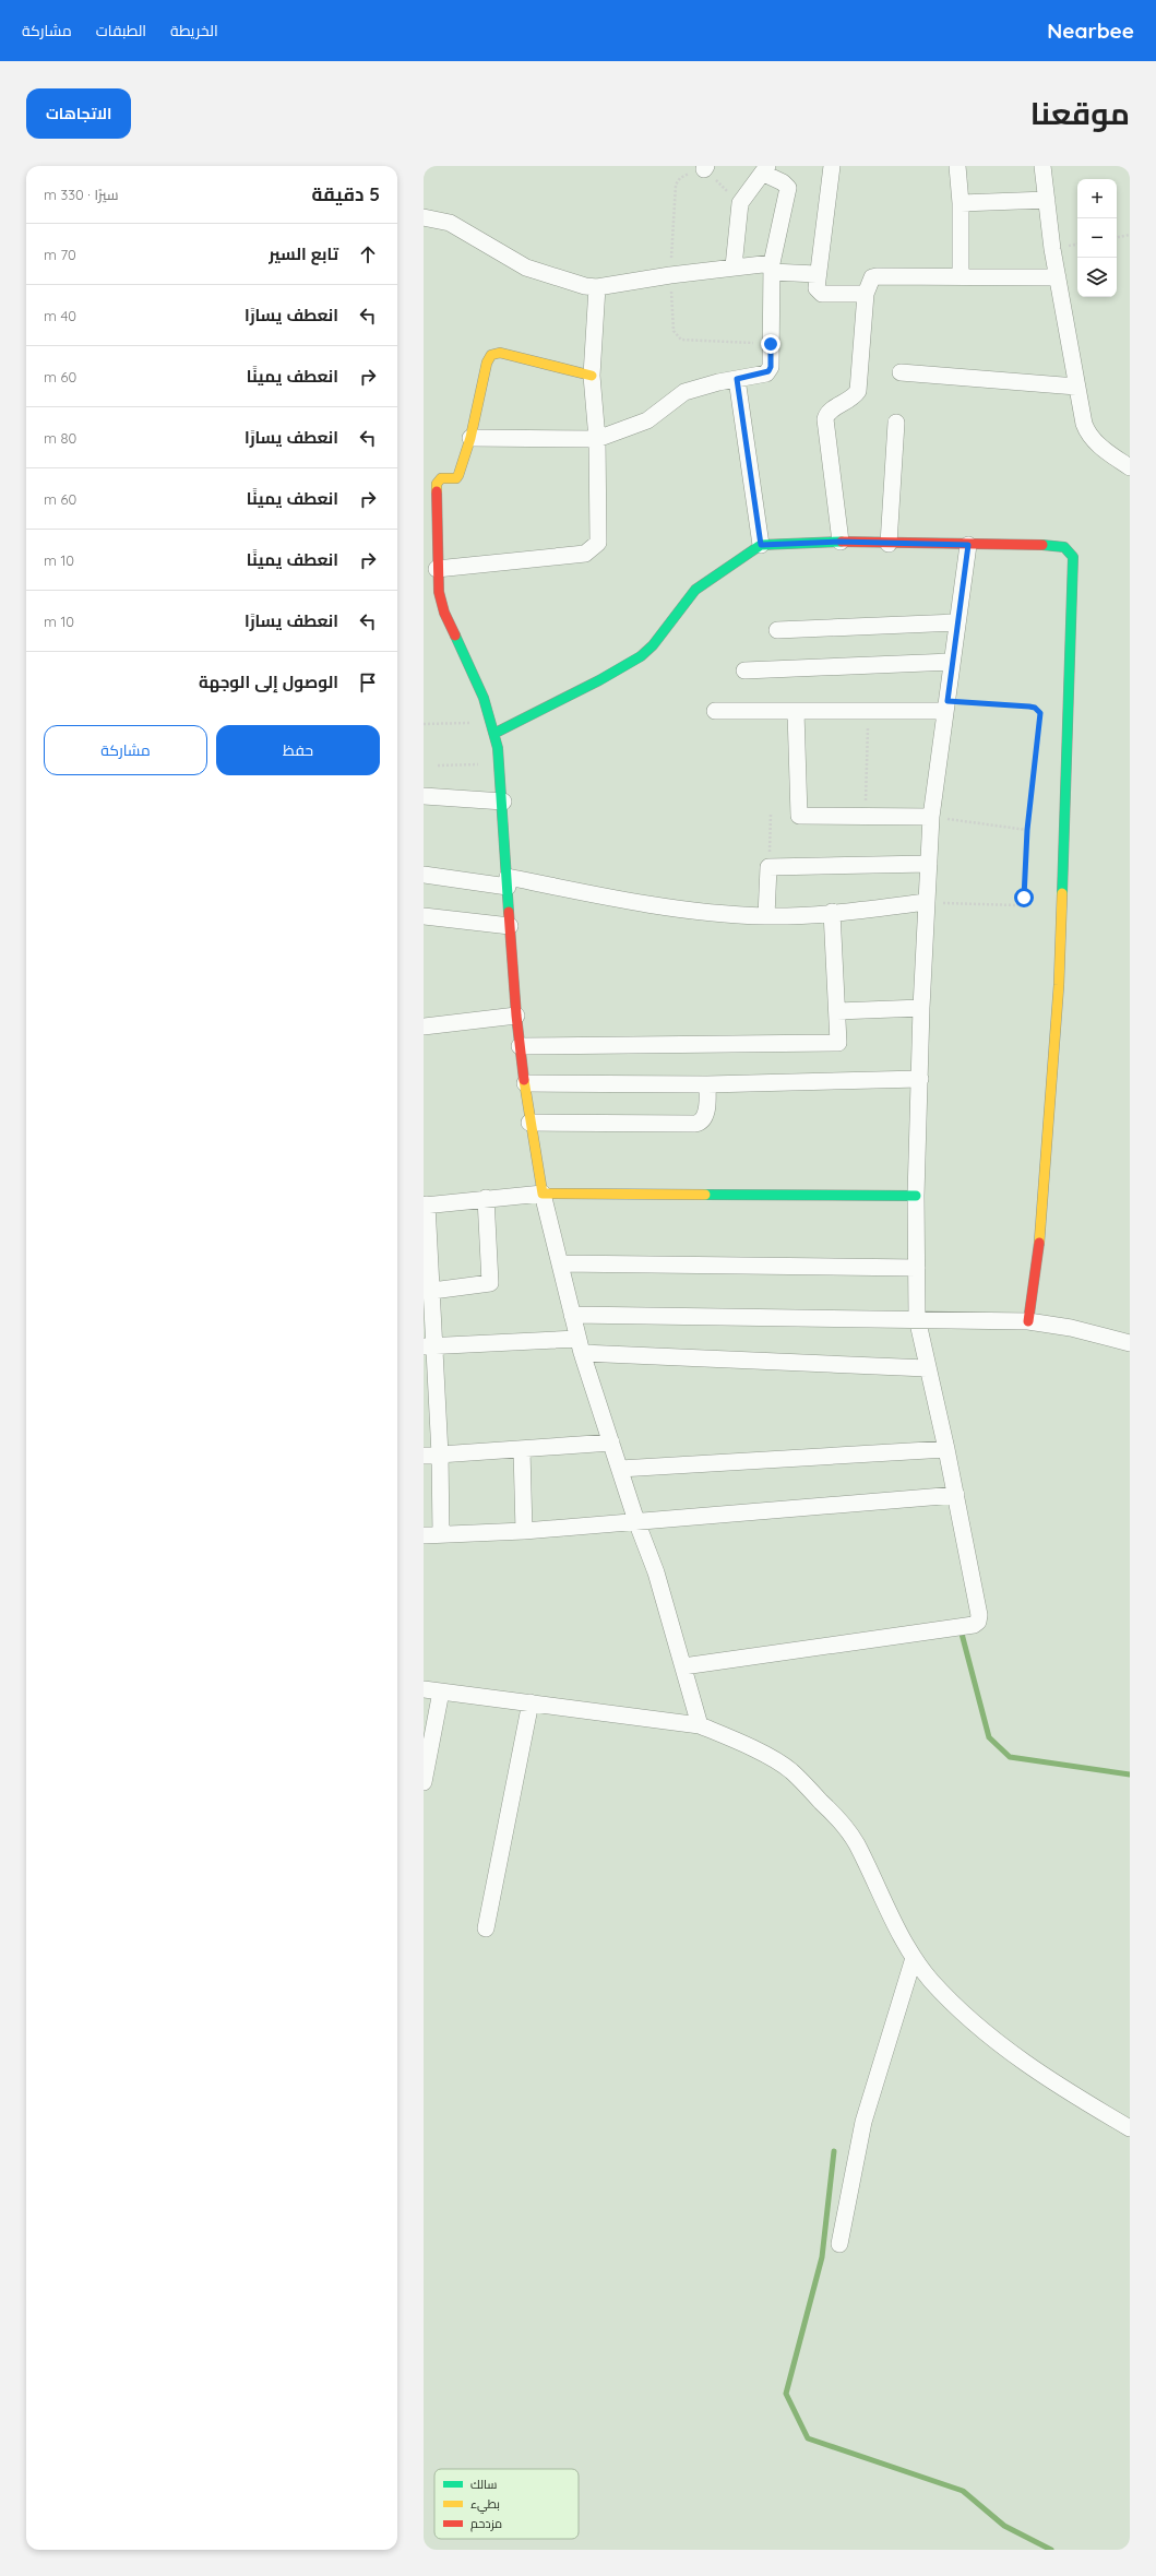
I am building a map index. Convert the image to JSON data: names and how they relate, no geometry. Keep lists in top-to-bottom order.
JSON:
{
  "legend": ["سالك", "بطيء", "مزدحم"],
  "page": {
    "header": "Nearbee",
    "nav": ["الخريطة", "الطبقات", "مشاركة"],
    "title": "موقعنا",
    "buttons": [
      "الاتجاهات",
      ["حفظ", "مشاركة"]
    ],
    "heading": ["5 دقيقة", "سيرًا · 330 m"],
    "map_buttons": ["+", "−"],
    "list": [
      ["تابع السير", "70 m"],
      ["انعطف يسارًا", "40 m"],
      ["انعطف يمينًا", "60 m"],
      ["انعطف يسارًا", "80 m"],
      ["انعطف يمينًا", "60 m"],
      ["انعطف يمينًا", "10 m"],
      ["انعطف يسارًا", "10 m"],
      "الوصول إلى الوجهة"
    ]
  }
}
